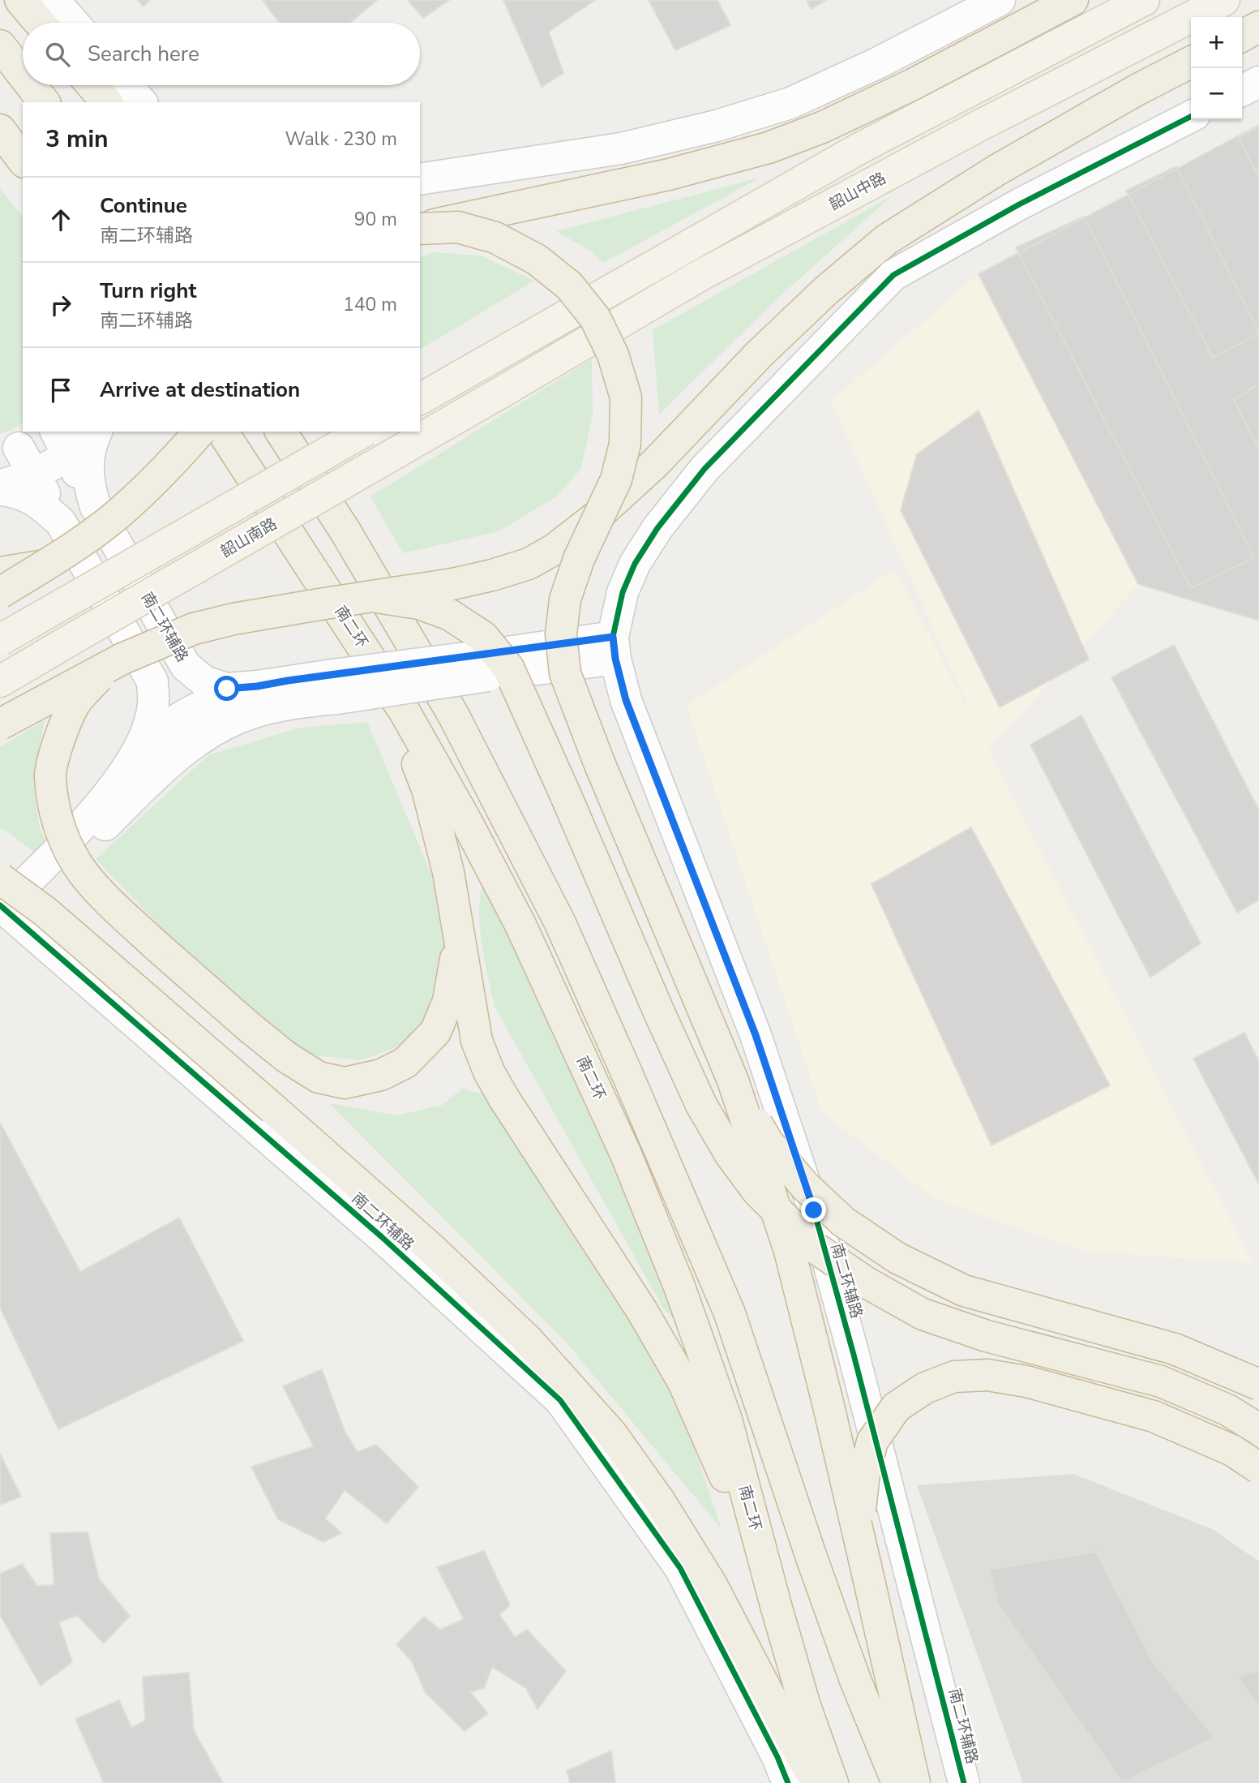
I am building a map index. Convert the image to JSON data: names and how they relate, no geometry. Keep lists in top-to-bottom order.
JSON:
{
  "streets": {
    "highway": ["南二环"],
    "main road": ["韶山中路", "韶山南路"],
    "street": ["南二环辅路"]
  },
  "crossings": [
    ["韶山中路", "韶山南路"]
  ],
  "page": {
    "map_buttons": ["+", "−"],
    "search": "Search here",
    "heading": ["3 min", "Walk · 230 m"],
    "list": [
      ["Continue", "南二环辅路", "90 m"],
      ["Turn right", "南二环辅路", "140 m"],
      "Arrive at destination"
    ]
  }
}
